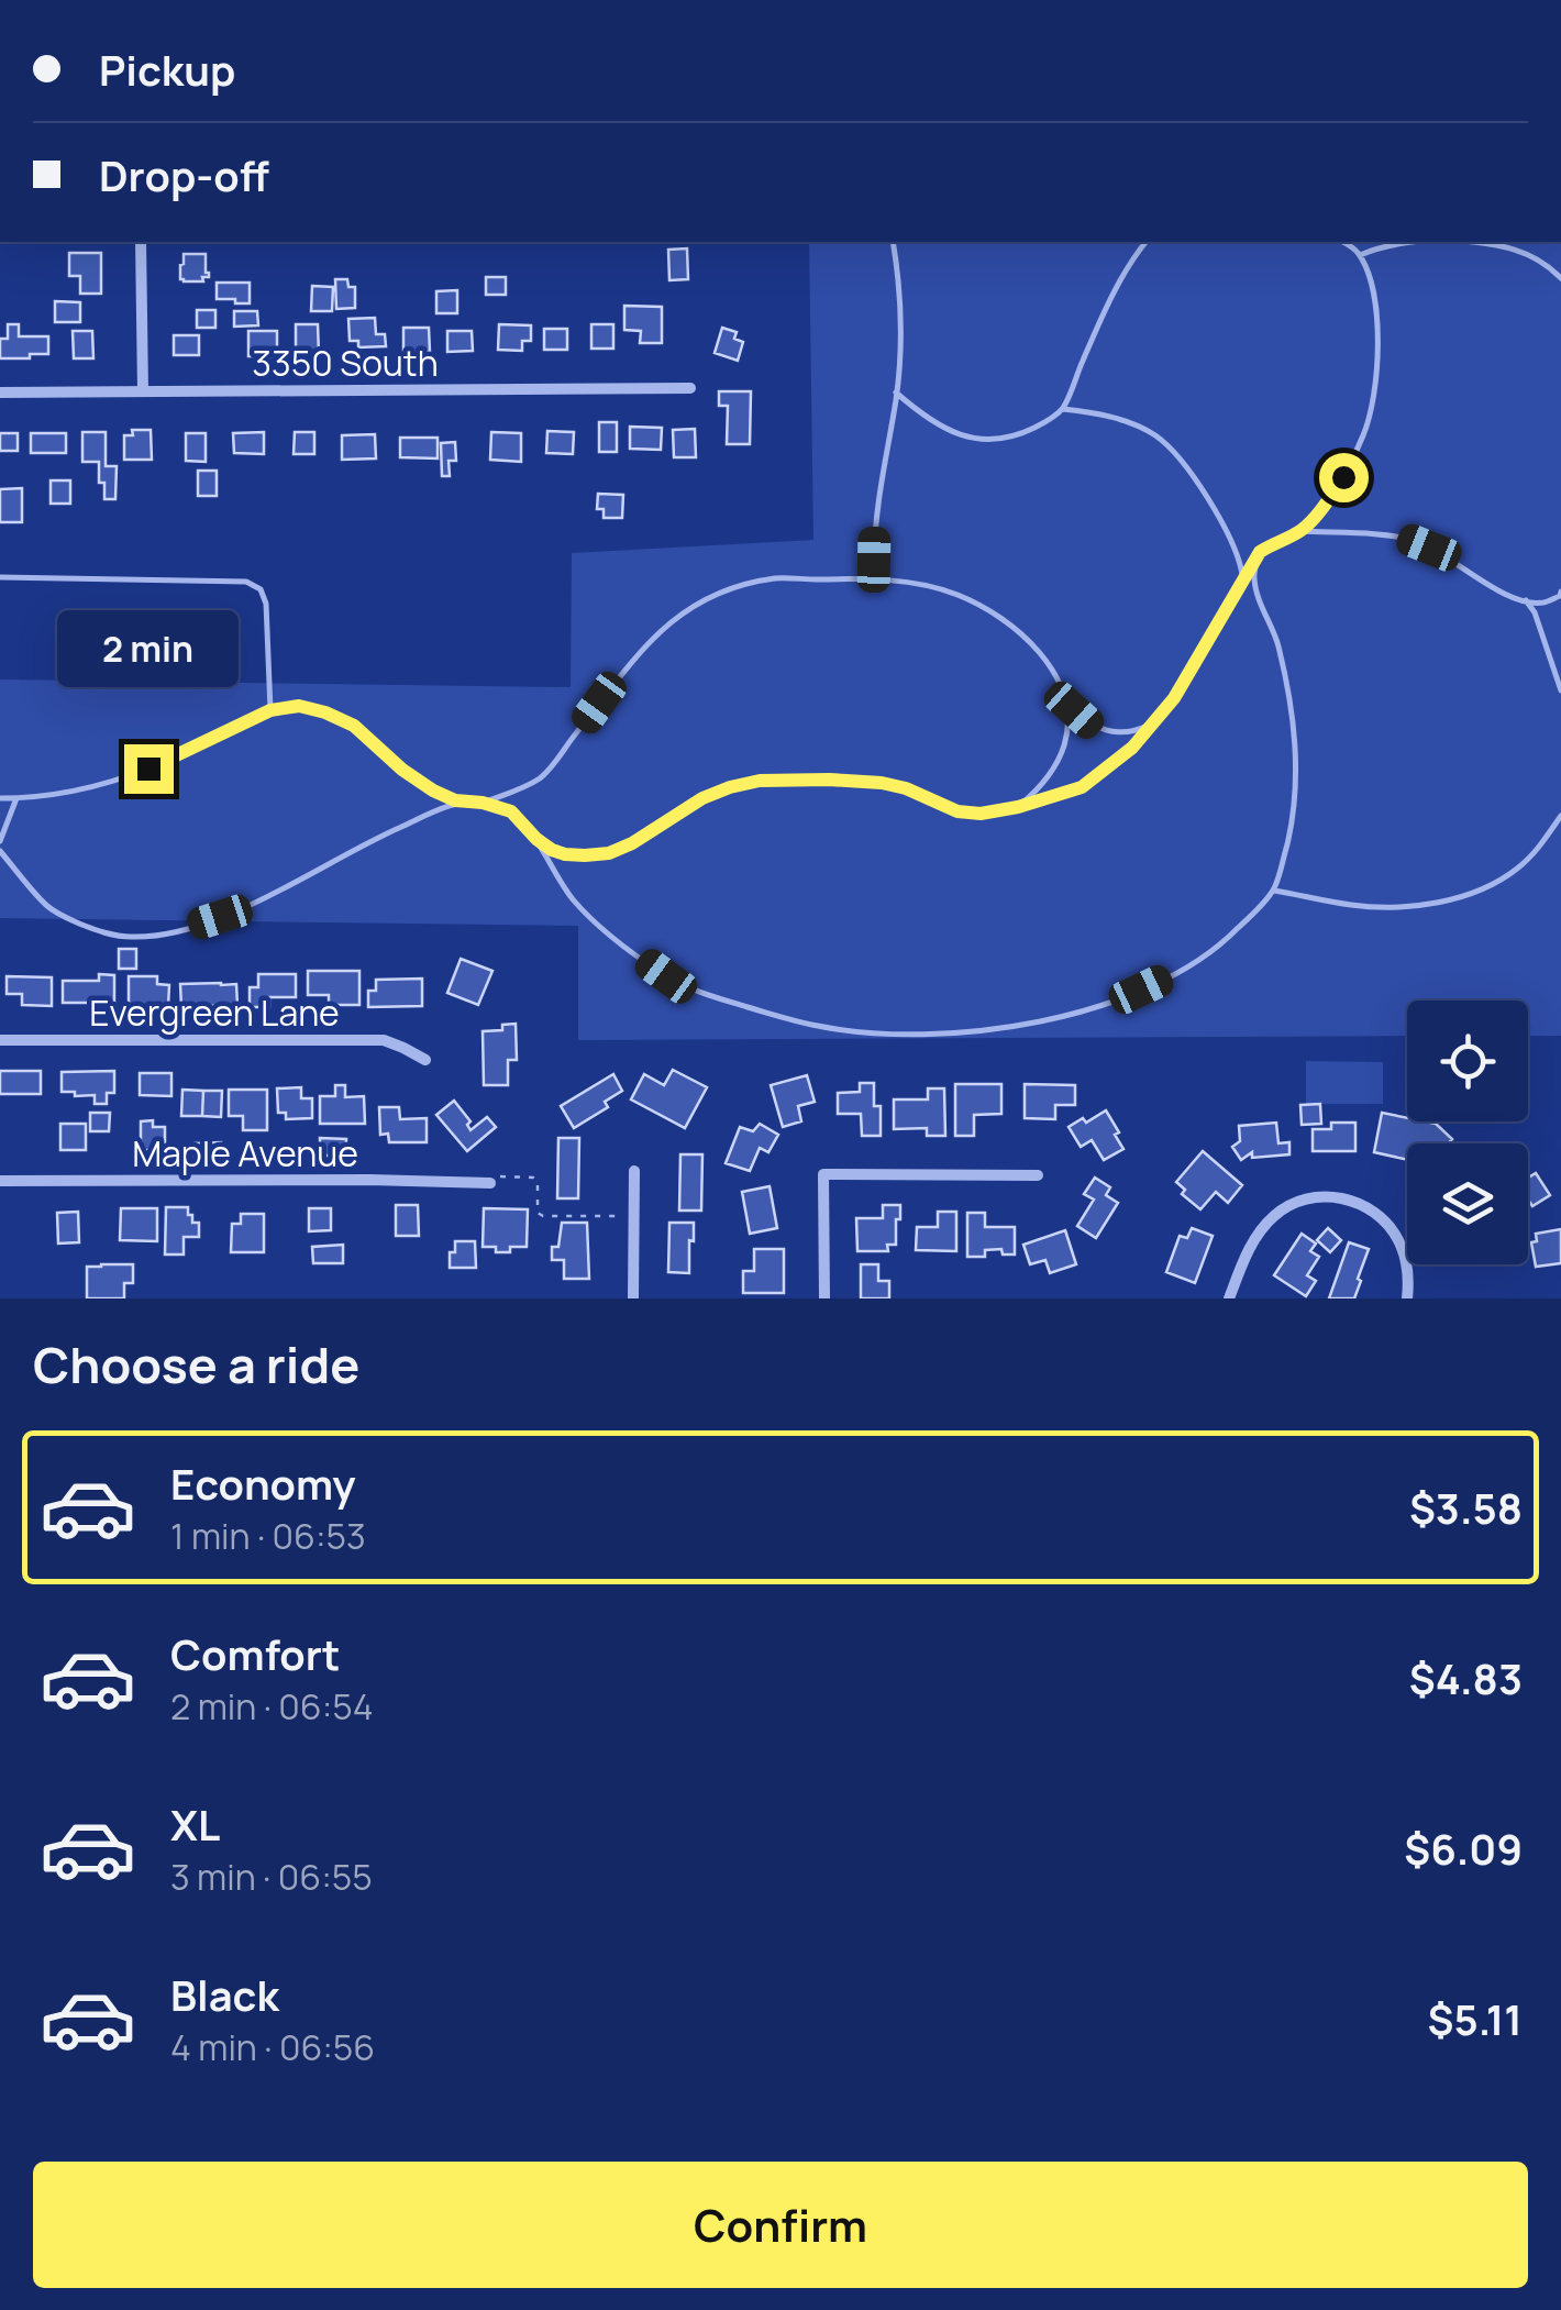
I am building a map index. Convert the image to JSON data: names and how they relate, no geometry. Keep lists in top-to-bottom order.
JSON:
{
  "streets": {
    "street": ["3350 South", "Evergreen Lane", "Maple Avenue"]
  },
  "page": {
    "banner": ["Pickup", "Drop-off"],
    "bubble": "2 min",
    "heading": "Choose a ride",
    "list": [
      {
        "name": "Economy",
        "note": "1 min · 06:53",
        "value": "$3.58"
      },
      {
        "name": "Comfort",
        "note": "2 min · 06:54",
        "value": "$4.83"
      },
      {
        "name": "XL",
        "note": "3 min · 06:55",
        "value": "$6.09"
      },
      {
        "name": "Black",
        "note": "4 min · 06:56",
        "value": "$5.11"
      }
    ],
    "buttons": "Confirm"
  }
}
